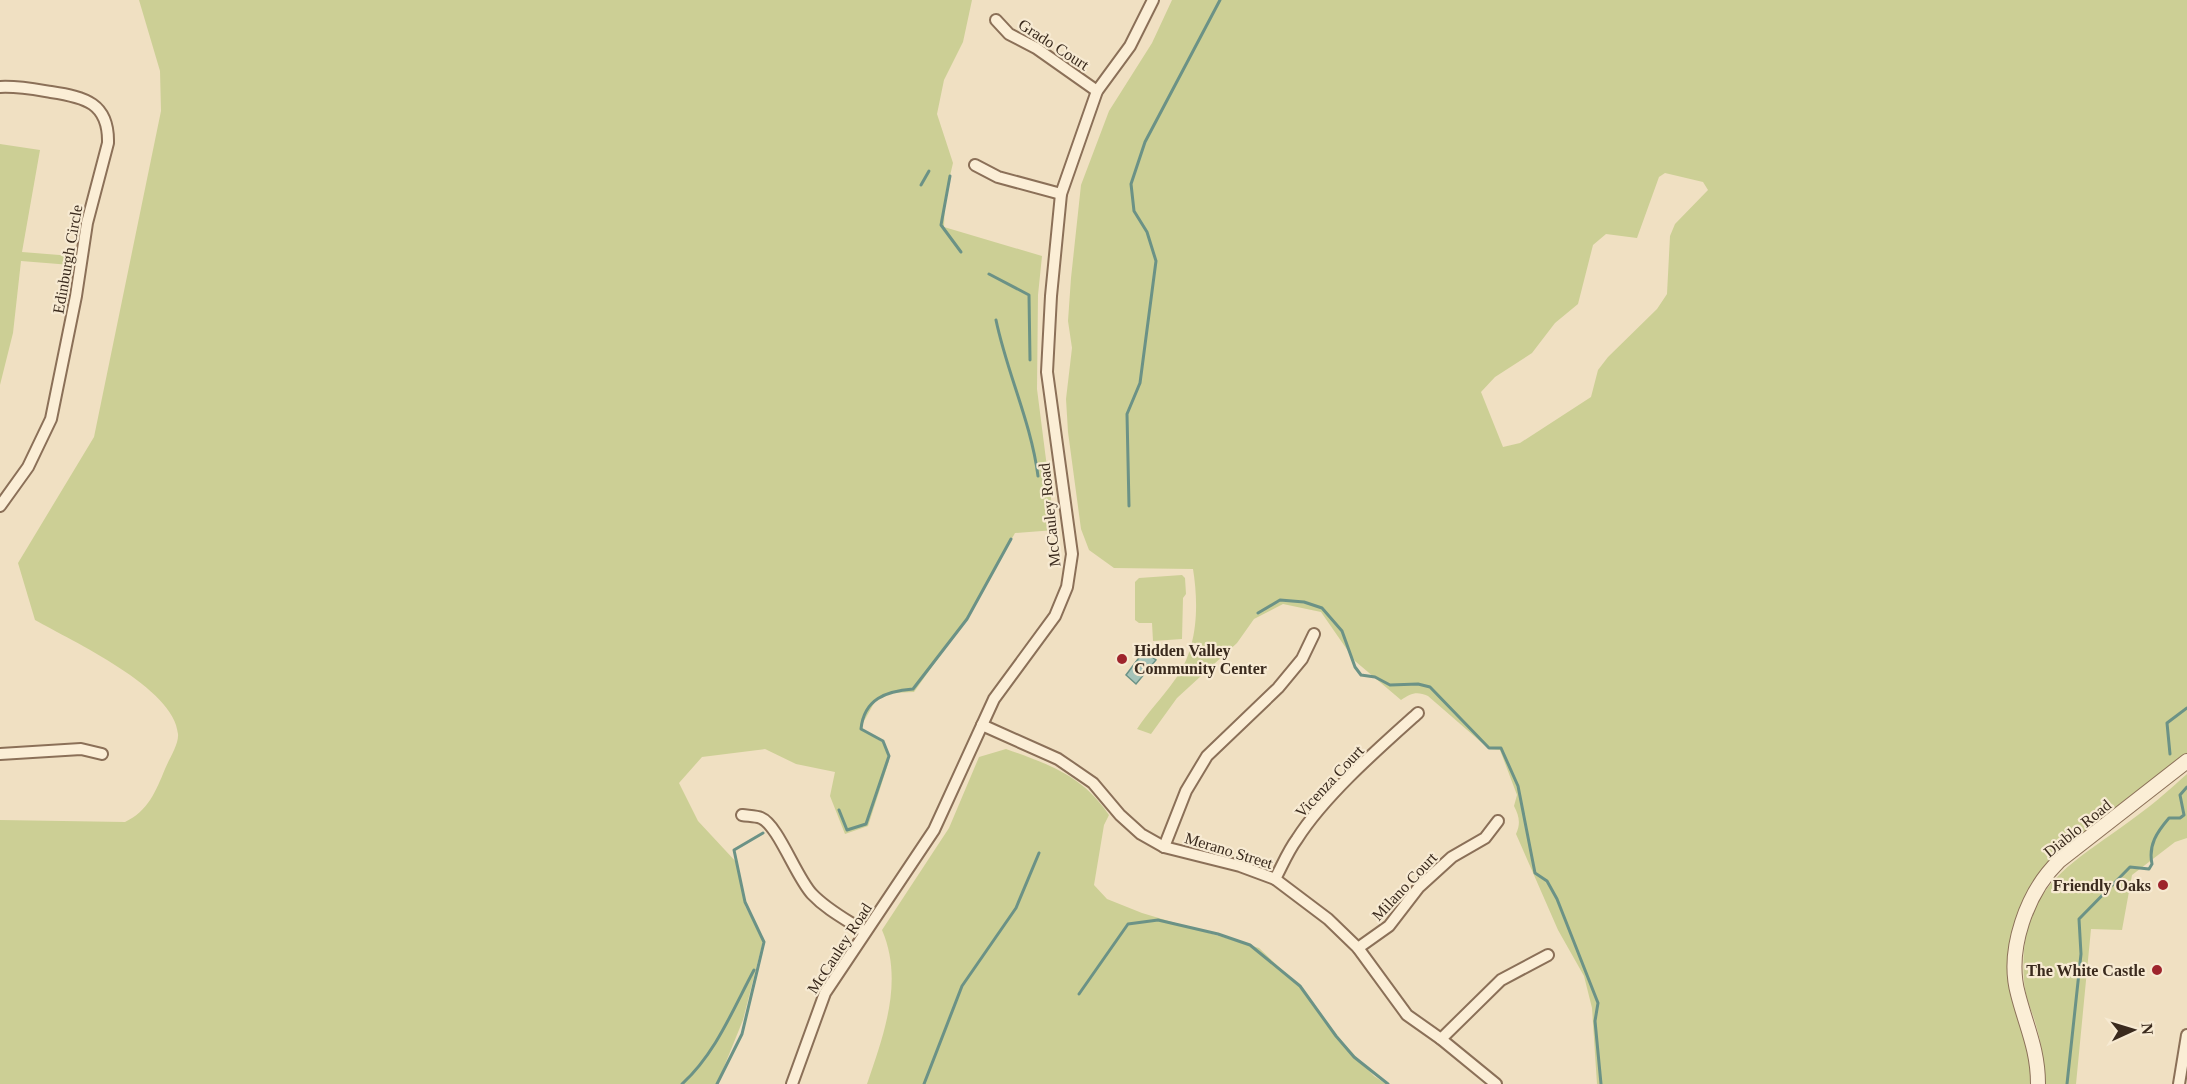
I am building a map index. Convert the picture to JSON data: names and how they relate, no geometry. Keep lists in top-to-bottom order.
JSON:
{
  "streets": {
    "street": [
      "Grado Court",
      "Edinburgh Circle",
      "McCauley Road",
      "Vicenza Court",
      "Diablo Road",
      "Merano Street",
      "Milano Court"
    ]
  },
  "crossings": [
    ["Grado Court", "McCauley Road"],
    ["McCauley Road", "Merano Street"],
    ["Vicenza Court", "Merano Street"],
    ["Merano Street", "Milano Court"]
  ],
  "places": ["Hidden Valley Community Center", "Friendly Oaks", "The White Castle"],
  "north": "right"
}
